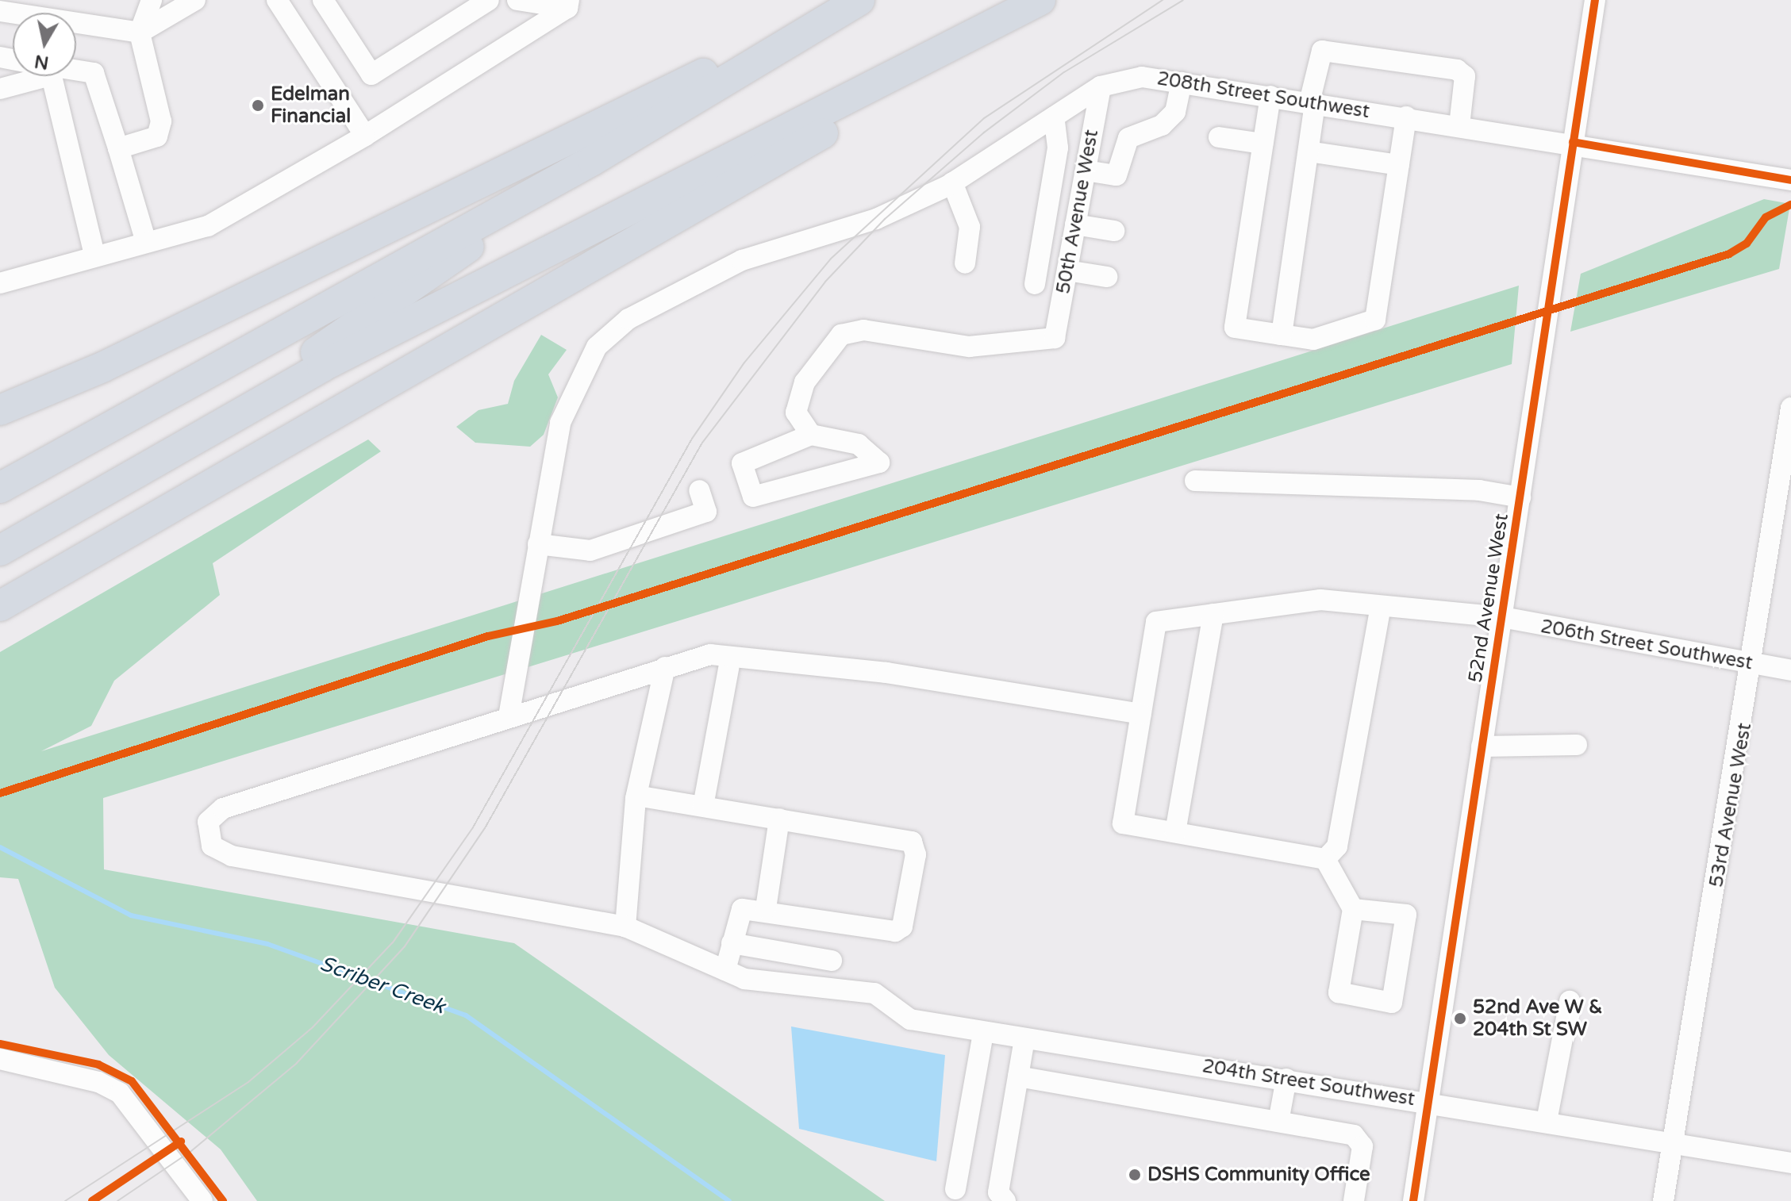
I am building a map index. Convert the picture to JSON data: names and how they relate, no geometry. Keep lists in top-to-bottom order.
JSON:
{
  "streets": {
    "street": [
      "208th Street Southwest",
      "50th Avenue West",
      "52nd Avenue West",
      "206th Street Southwest",
      "53rd Avenue West",
      "204th Street Southwest"
    ]
  },
  "crossings": [
    ["208th Street Southwest", "50th Avenue West"],
    ["208th Street Southwest", "52nd Avenue West"],
    ["208th Street Southwest", "204th Street Southwest"],
    ["52nd Avenue West", "206th Street Southwest"],
    ["52nd Avenue West", "204th Street Southwest"],
    ["206th Street Southwest", "53rd Avenue West"],
    ["53rd Avenue West", "204th Street Southwest"]
  ],
  "water": ["Scriber Creek"],
  "places": ["Edelman Financial", "52nd Ave W & 204th St SW", "DSHS Community Office"],
  "north": "bottom"
}
